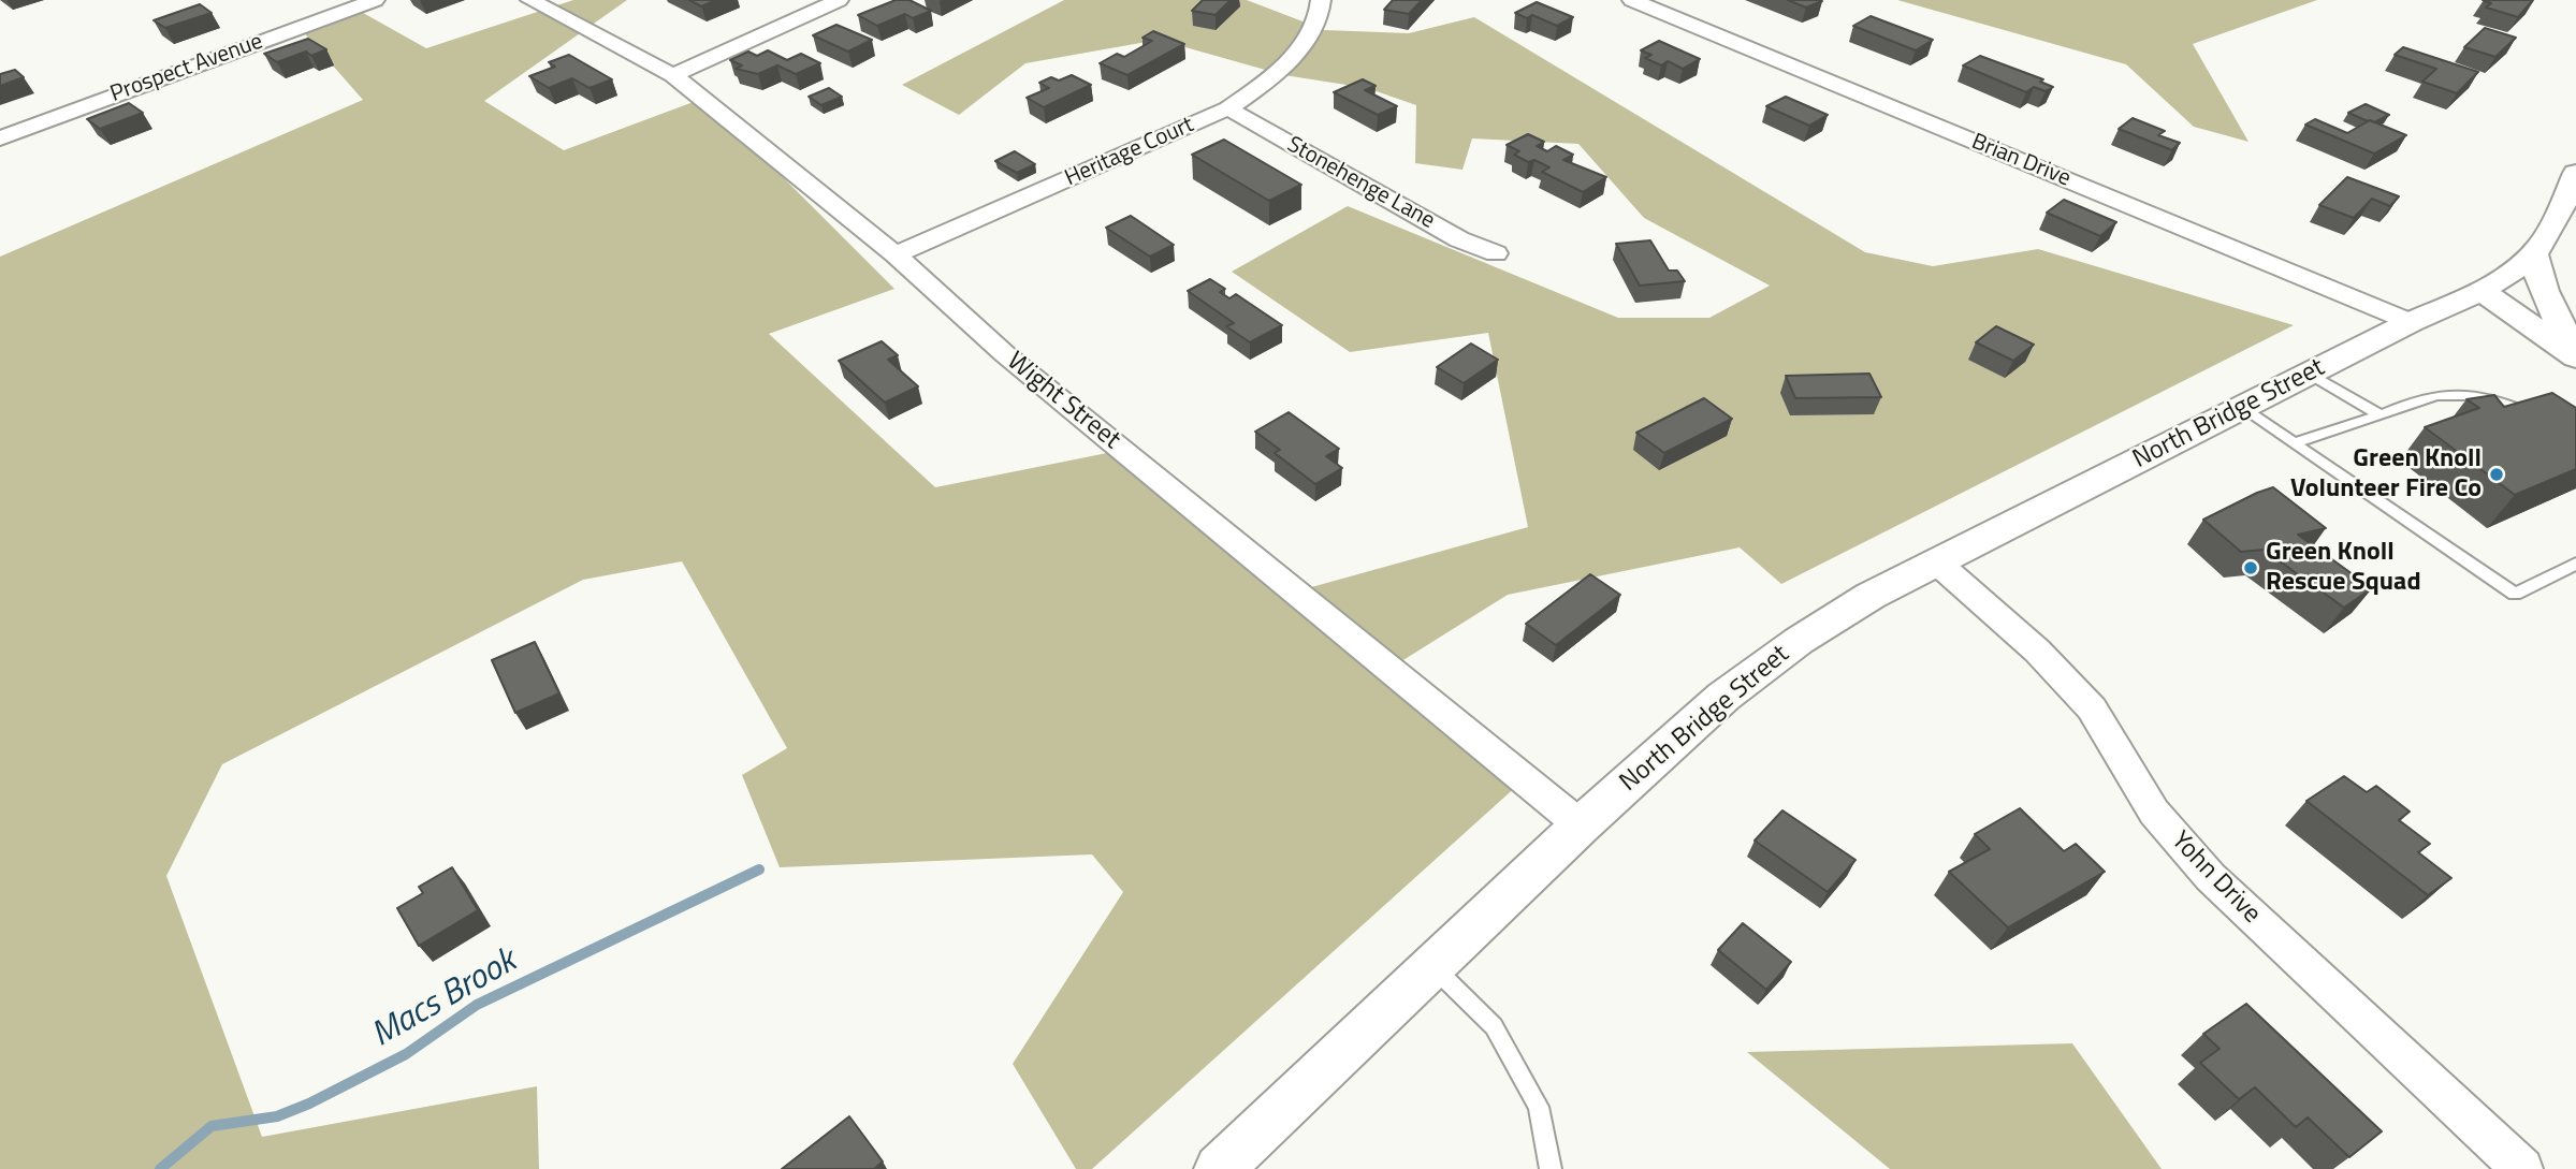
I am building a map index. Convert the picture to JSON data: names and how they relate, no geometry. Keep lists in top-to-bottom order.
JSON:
{
  "streets": {
    "street": [
      "Prospect Avenue",
      "Heritage Court",
      "Brian Drive",
      "Stonehenge Lane",
      "Wight Street",
      "North Bridge Street",
      "Yohn Drive"
    ]
  },
  "crossings": [
    ["Heritage Court", "Stonehenge Lane"],
    ["Heritage Court", "Wight Street"],
    ["Brian Drive", "North Bridge Street"],
    ["Wight Street", "North Bridge Street"],
    ["North Bridge Street", "Yohn Drive"]
  ],
  "water": ["Macs Brook"],
  "places": ["Green Knoll Volunteer Fire Co", "Green Knoll Rescue Squad"]
}
